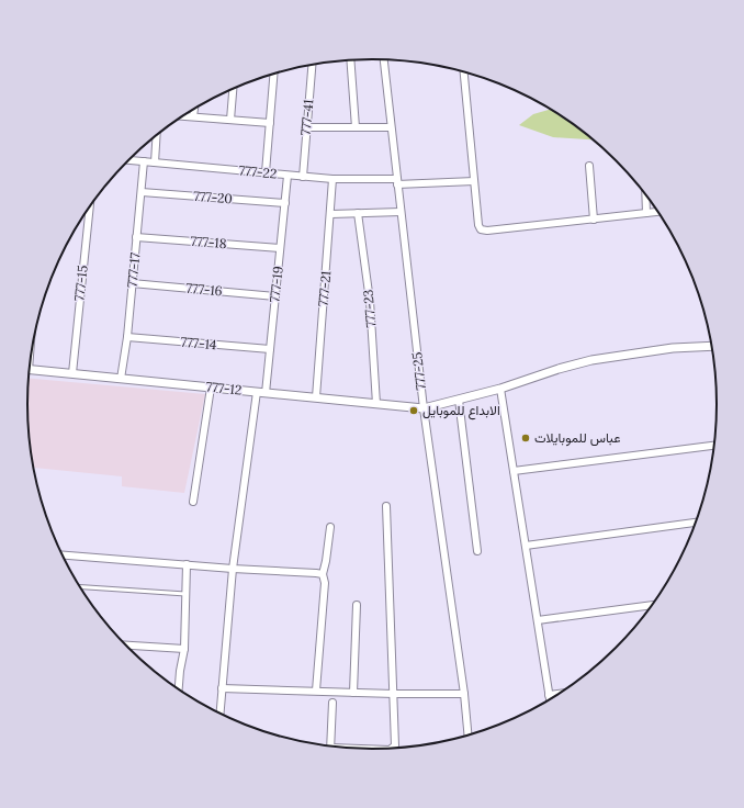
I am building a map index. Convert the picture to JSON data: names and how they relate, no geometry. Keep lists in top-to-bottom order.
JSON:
{
  "streets": {
    "street": [
      "777-41",
      "777-22",
      "777-20",
      "777-18",
      "777-17",
      "777-15",
      "777-19",
      "777-21",
      "777-16",
      "777-23",
      "777-14",
      "777-25",
      "777-12"
    ]
  },
  "crossings": [
    ["777-41", "777-22"],
    ["777-22", "777-17"],
    ["777-22", "777-19"],
    ["777-22", "777-21"],
    ["777-22", "777-25"],
    ["777-20", "777-17"],
    ["777-20", "777-19"],
    ["777-18", "777-17"],
    ["777-18", "777-19"],
    ["777-17", "777-16"],
    ["777-17", "777-14"],
    ["777-17", "777-12"],
    ["777-15", "777-12"],
    ["777-19", "777-16"],
    ["777-19", "777-14"],
    ["777-19", "777-12"],
    ["777-21", "777-12"],
    ["777-23", "777-12"],
    ["777-25", "777-12"]
  ],
  "places": ["الابداع للموبايل", "عباس للموبايلات"]
}
